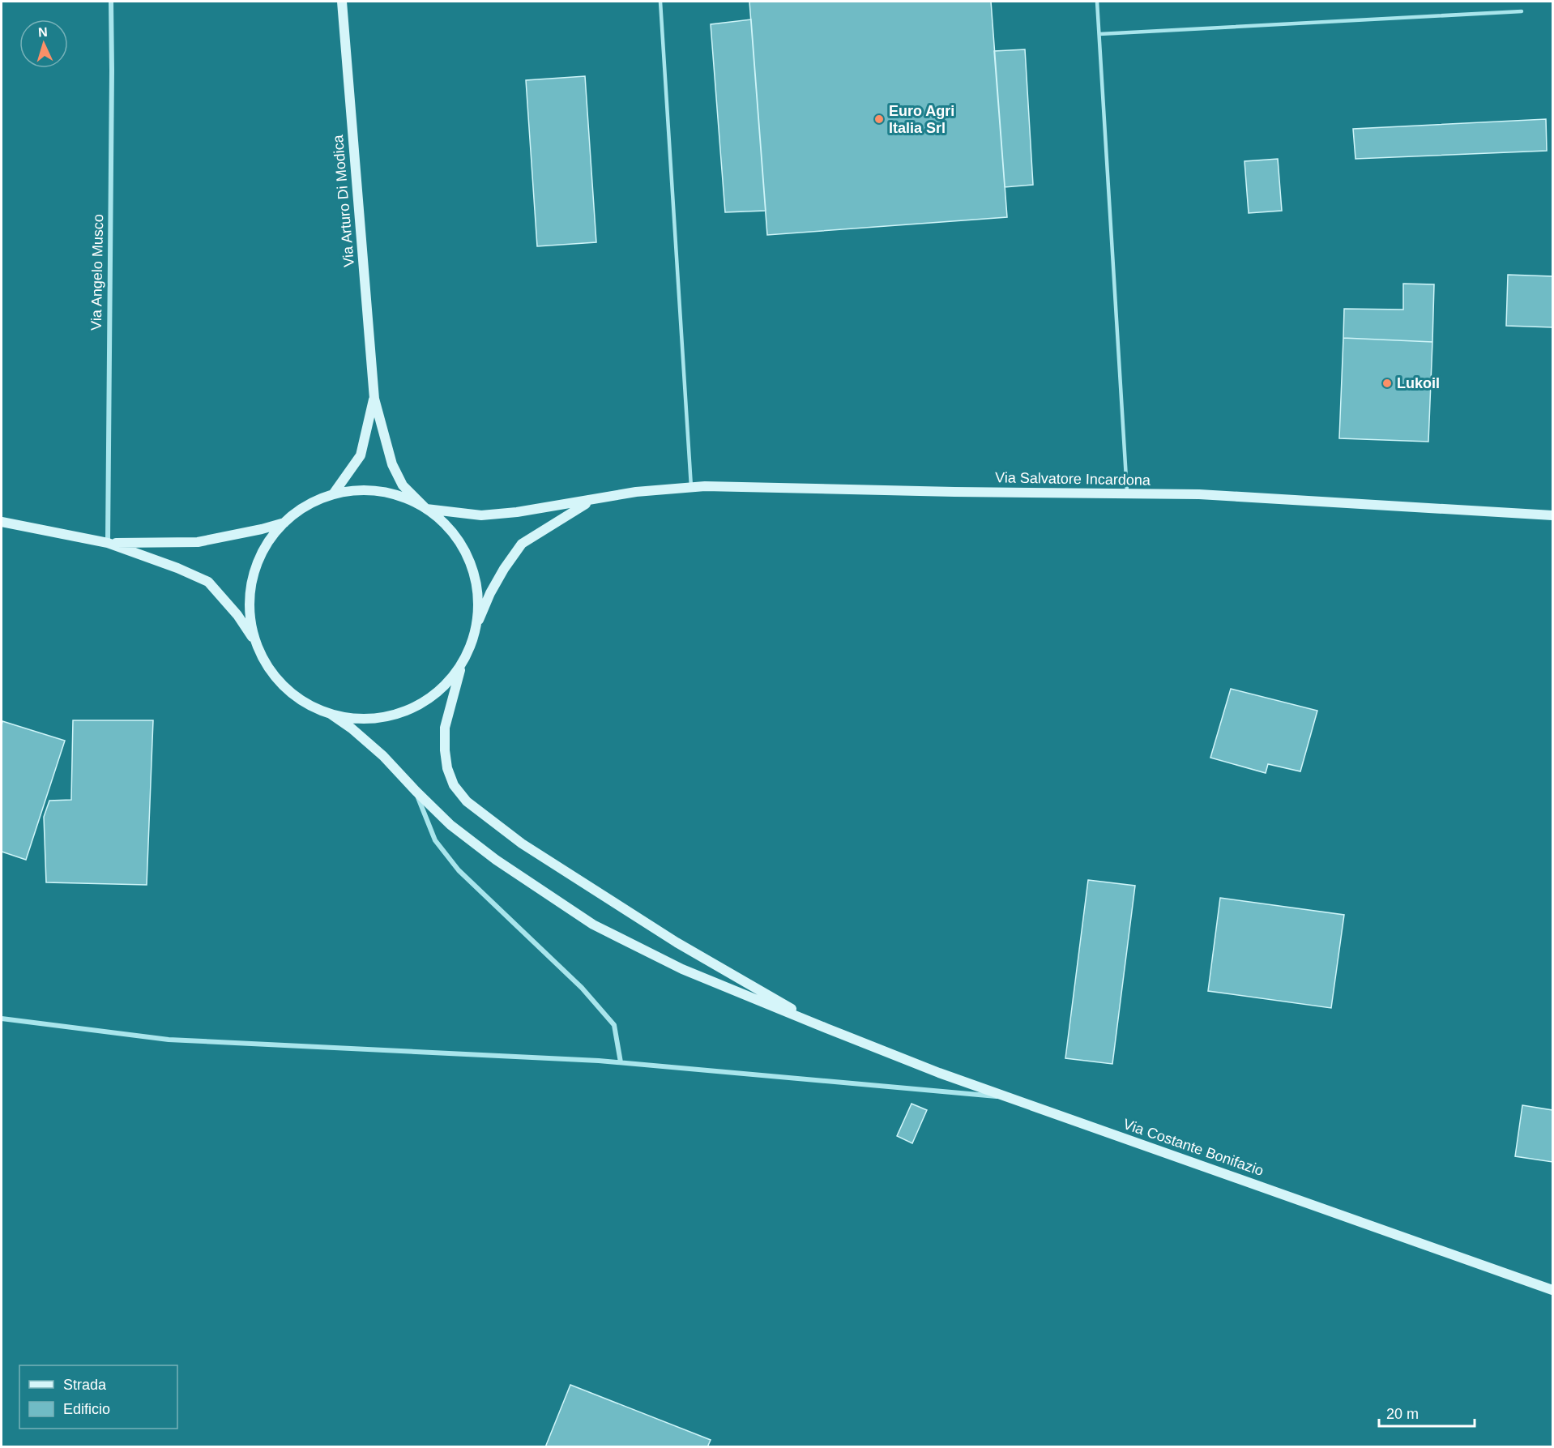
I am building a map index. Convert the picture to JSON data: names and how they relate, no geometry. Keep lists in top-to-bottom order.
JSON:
{
  "streets": {
    "main road": ["Via Arturo Di Modica", "Via Salvatore Incardona", "Via Costante Bonifazio"],
    "street": ["Via Angelo Musco"]
  },
  "places": ["Euro Agri Italia Srl", "Lukoil"],
  "legend": ["Strada", "Edificio"],
  "scale_bar": "20 m",
  "north": "top"
}
